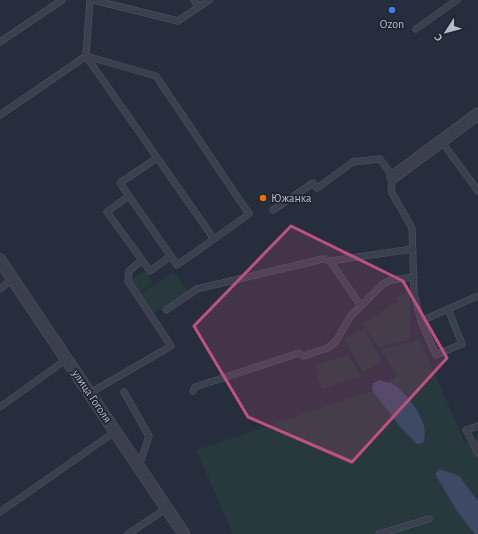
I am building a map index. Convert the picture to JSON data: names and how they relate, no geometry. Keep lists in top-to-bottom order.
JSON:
{
  "streets": {
    "street": ["улица Гоголя"]
  },
  "places": ["Ozon", "Южанка"],
  "north": "bottom left"
}
